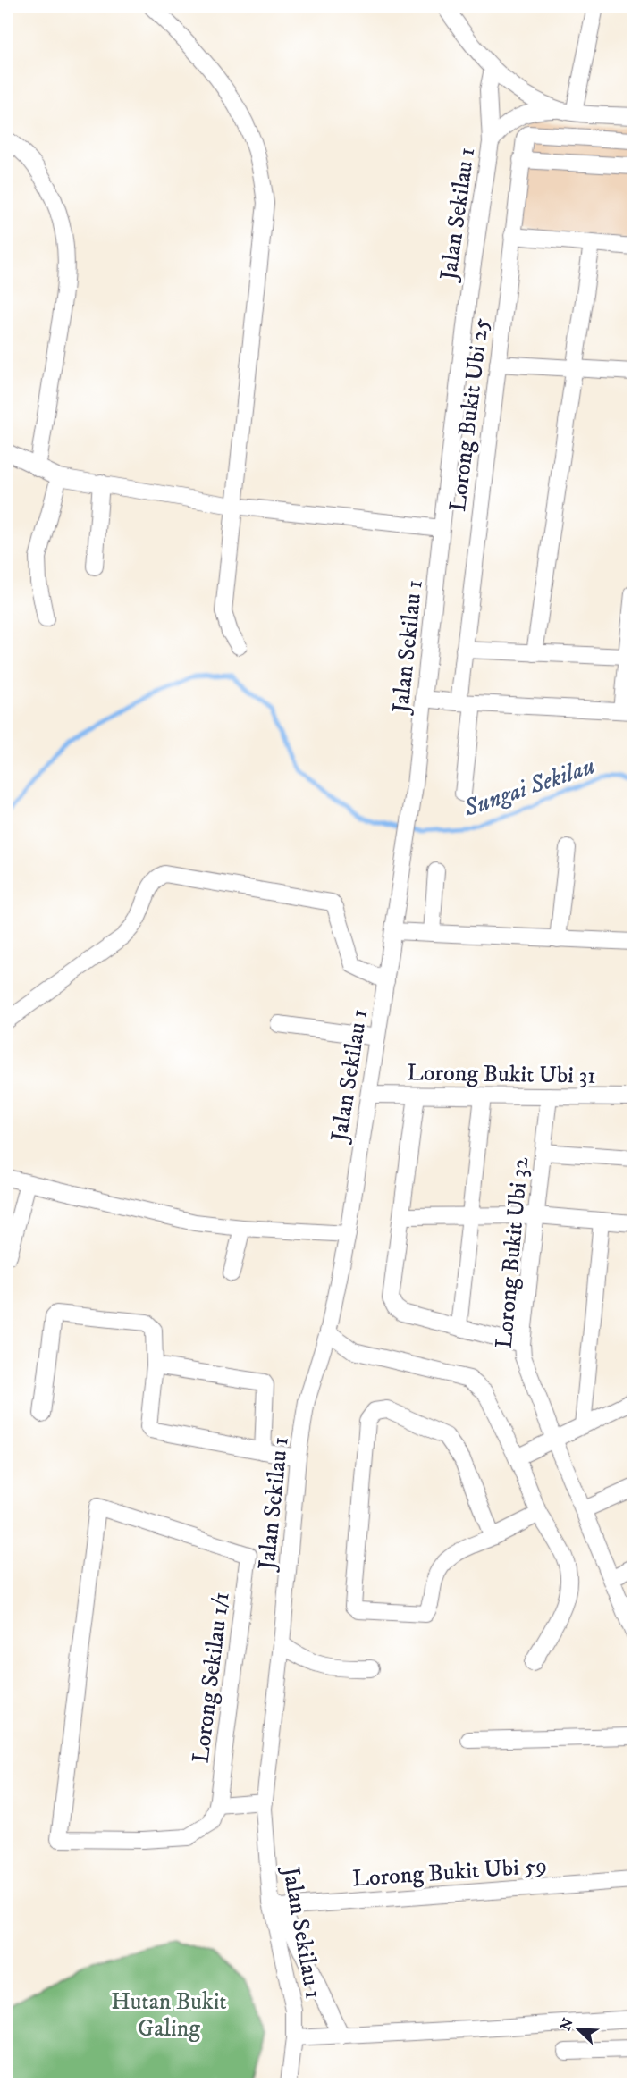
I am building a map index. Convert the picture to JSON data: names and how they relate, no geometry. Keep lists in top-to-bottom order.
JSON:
{
  "streets": {
    "street": [
      "Jalan Sekilau 1",
      "Lorong Bukit Ubi 25",
      "Lorong Bukit Ubi 31",
      "Lorong Bukit Ubi 32",
      "Lorong Sekilau 1/1",
      "Lorong Bukit Ubi 59"
    ]
  },
  "crossings": [
    ["Jalan Sekilau 1", "Lorong Bukit Ubi 31"],
    ["Jalan Sekilau 1", "Lorong Bukit Ubi 59"],
    ["Lorong Bukit Ubi 31", "Lorong Bukit Ubi 32"]
  ],
  "water": ["Sungai Sekilau"],
  "parks": ["Hutan Bukit Galing"],
  "north": "top left"
}
